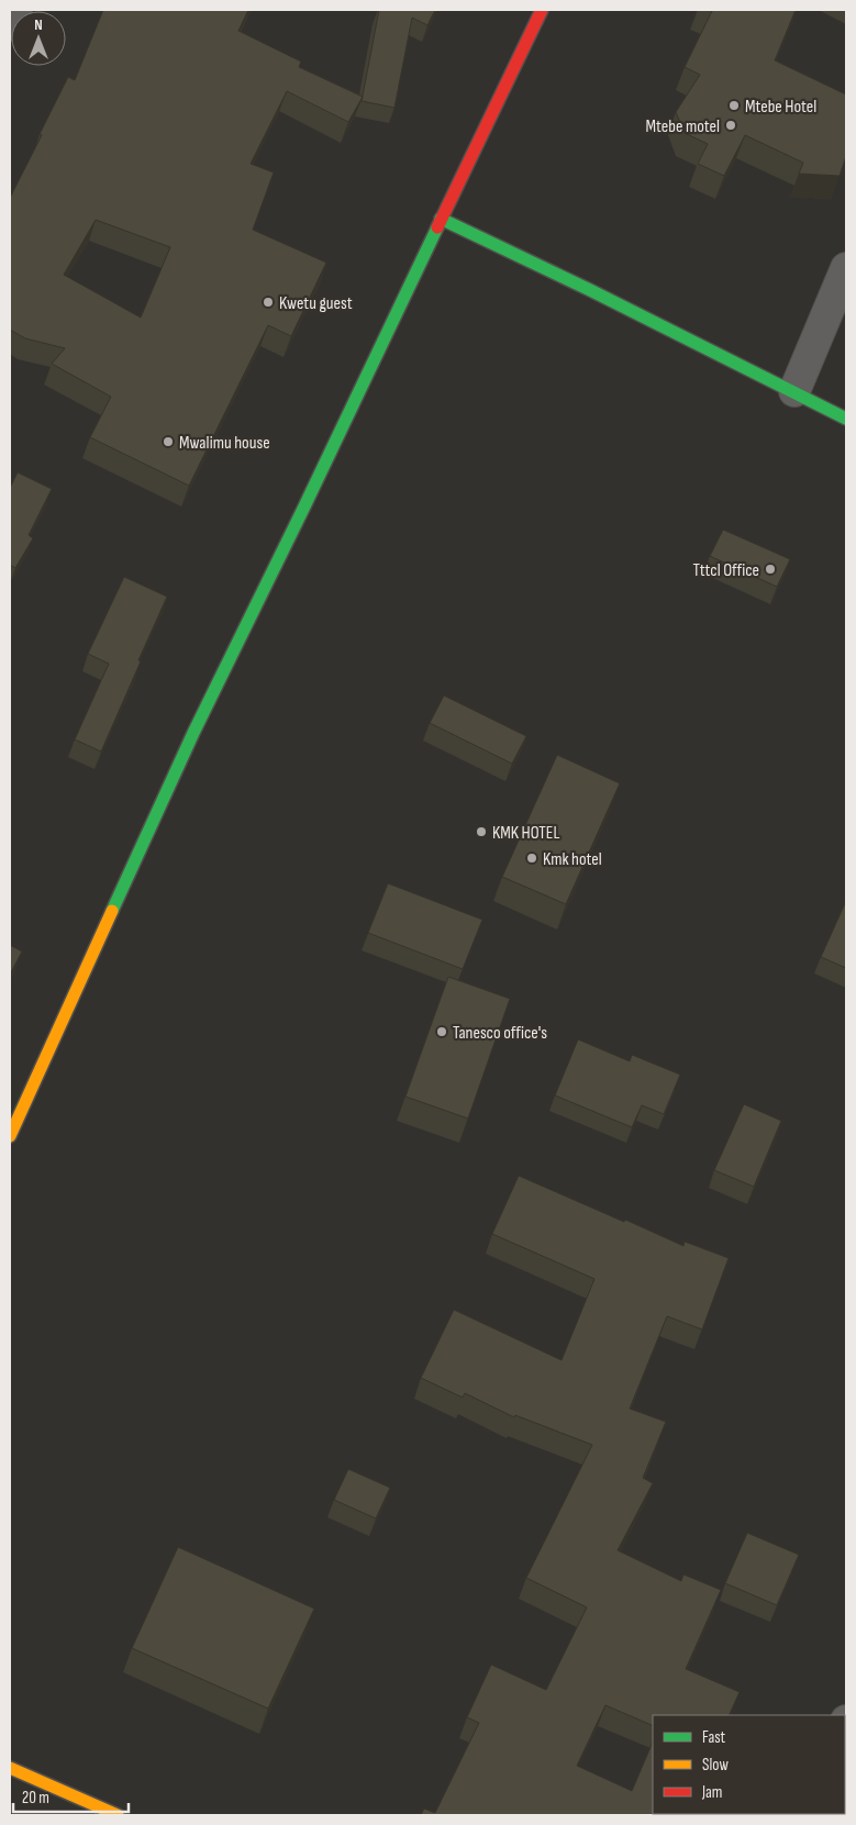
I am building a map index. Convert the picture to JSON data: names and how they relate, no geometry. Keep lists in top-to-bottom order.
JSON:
{
  "places": [
    "Mtebe Hotel",
    "Mtebe motel",
    "Kwetu guest",
    "Mwalimu house",
    "Tttcl Office",
    "KMK HOTEL",
    "Kmk hotel",
    "Tanesco office's"
  ],
  "legend": ["Fast", "Slow", "Jam"],
  "scale_bar": "20 m",
  "north": "top"
}
